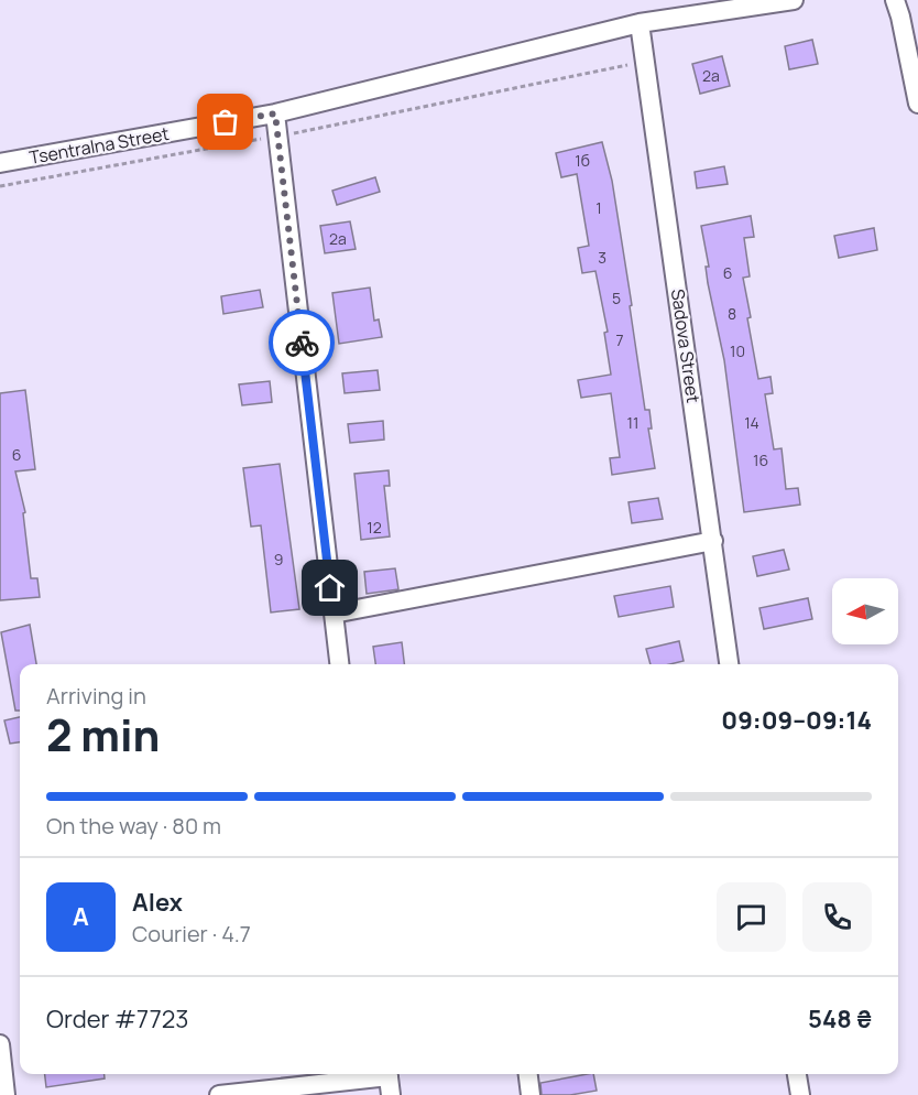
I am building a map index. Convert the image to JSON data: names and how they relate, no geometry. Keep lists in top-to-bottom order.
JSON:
{
  "streets": {
    "street": ["Tsentralna Street", "Sadova Street"]
  },
  "crossings": [
    ["Tsentralna Street", "Sadova Street"]
  ],
  "house_numbers": [
    "2а",
    "1б",
    "1",
    "2а",
    "3",
    "6",
    "5",
    "8",
    "7",
    "10",
    "11",
    "14",
    "6",
    "16",
    "12",
    "9"
  ],
  "north": "left",
  "page": {
    "heading": ["2 min", "Arriving in", "09:09–09:14"],
    "panel": [
      "Alex",
      "Courier · 4.7",
      "Order #7723",
      "548 ₴"
    ],
    "bar": "On the way · 80 m",
    "round": "A"
  }
}
